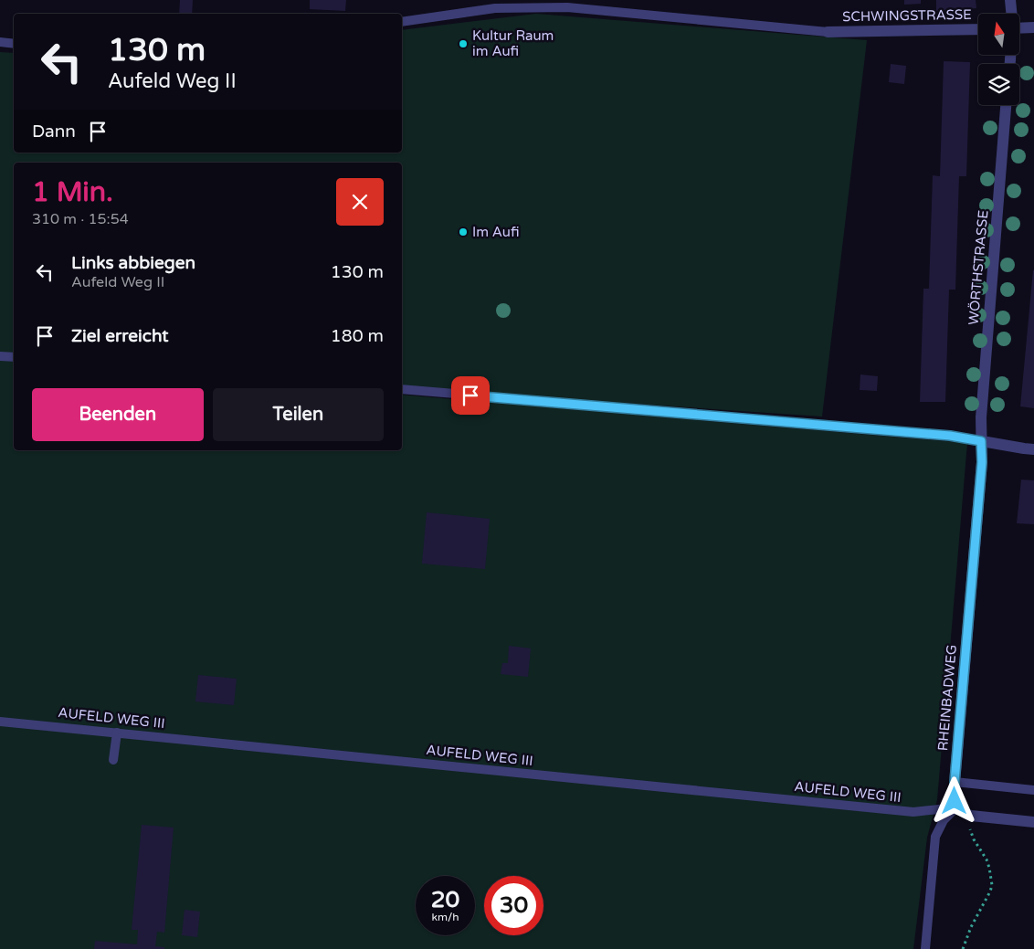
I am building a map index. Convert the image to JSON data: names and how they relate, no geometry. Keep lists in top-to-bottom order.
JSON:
{
  "streets": {
    "street": ["SCHWINGSTRASSE", "WÖRTHSTRASSE", "RHEINBADWEG"],
    "lane": ["AUFELD WEG III"]
  },
  "crossings": [
    ["WÖRTHSTRASSE", "RHEINBADWEG"],
    ["RHEINBADWEG", "AUFELD WEG III"]
  ],
  "places": ["Kultur Raum im Aufi", "Im Aufi"],
  "north": "top",
  "page": {
    "turn": ["130 m", "Aufeld Weg II"],
    "then": "Dann",
    "heading": ["1 Min.", "310 m · 15:54"],
    "list": [
      {
        "name": "Links abbiegen",
        "note": "Aufeld Weg II",
        "value": "130 m"
      },
      {
        "name": "Ziel erreicht",
        "value": "180 m"
      }
    ],
    "buttons": ["Beenden", "Teilen"],
    "speed": "20 km/h",
    "limit": "30"
  }
}
